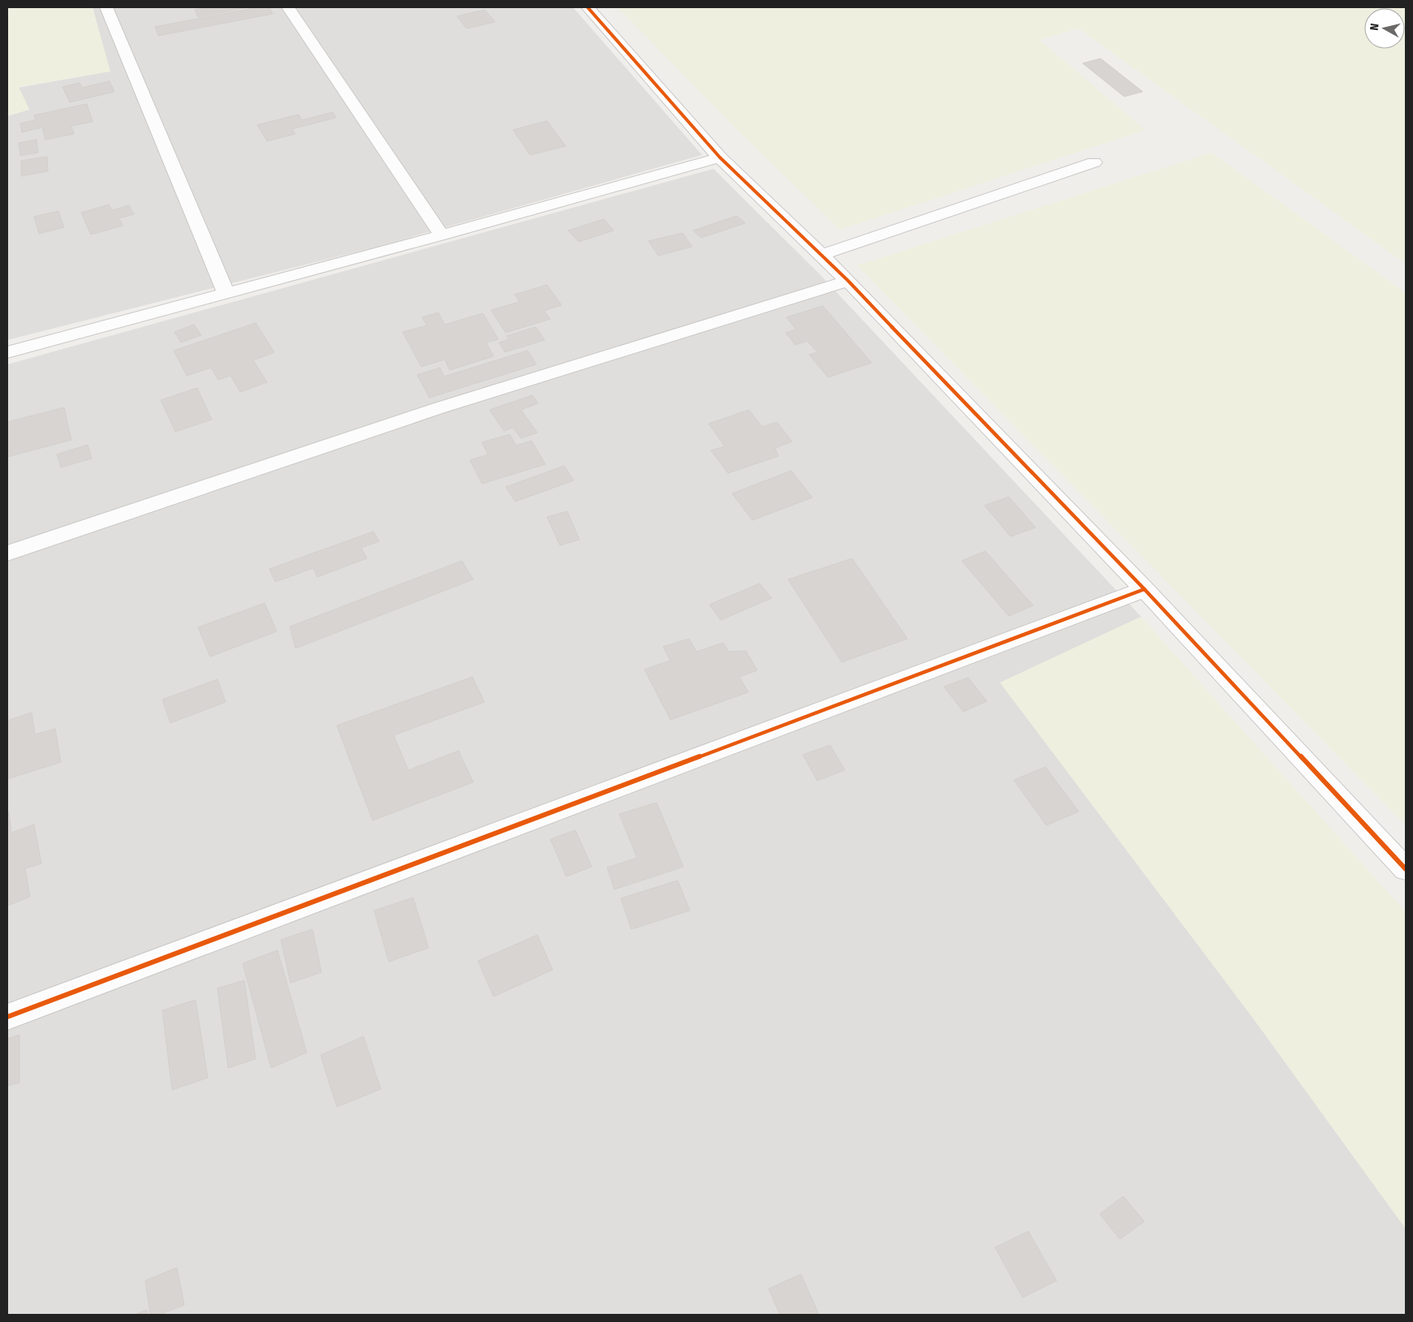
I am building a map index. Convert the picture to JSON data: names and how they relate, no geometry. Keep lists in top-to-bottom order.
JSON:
{
  "north": "left"
}
